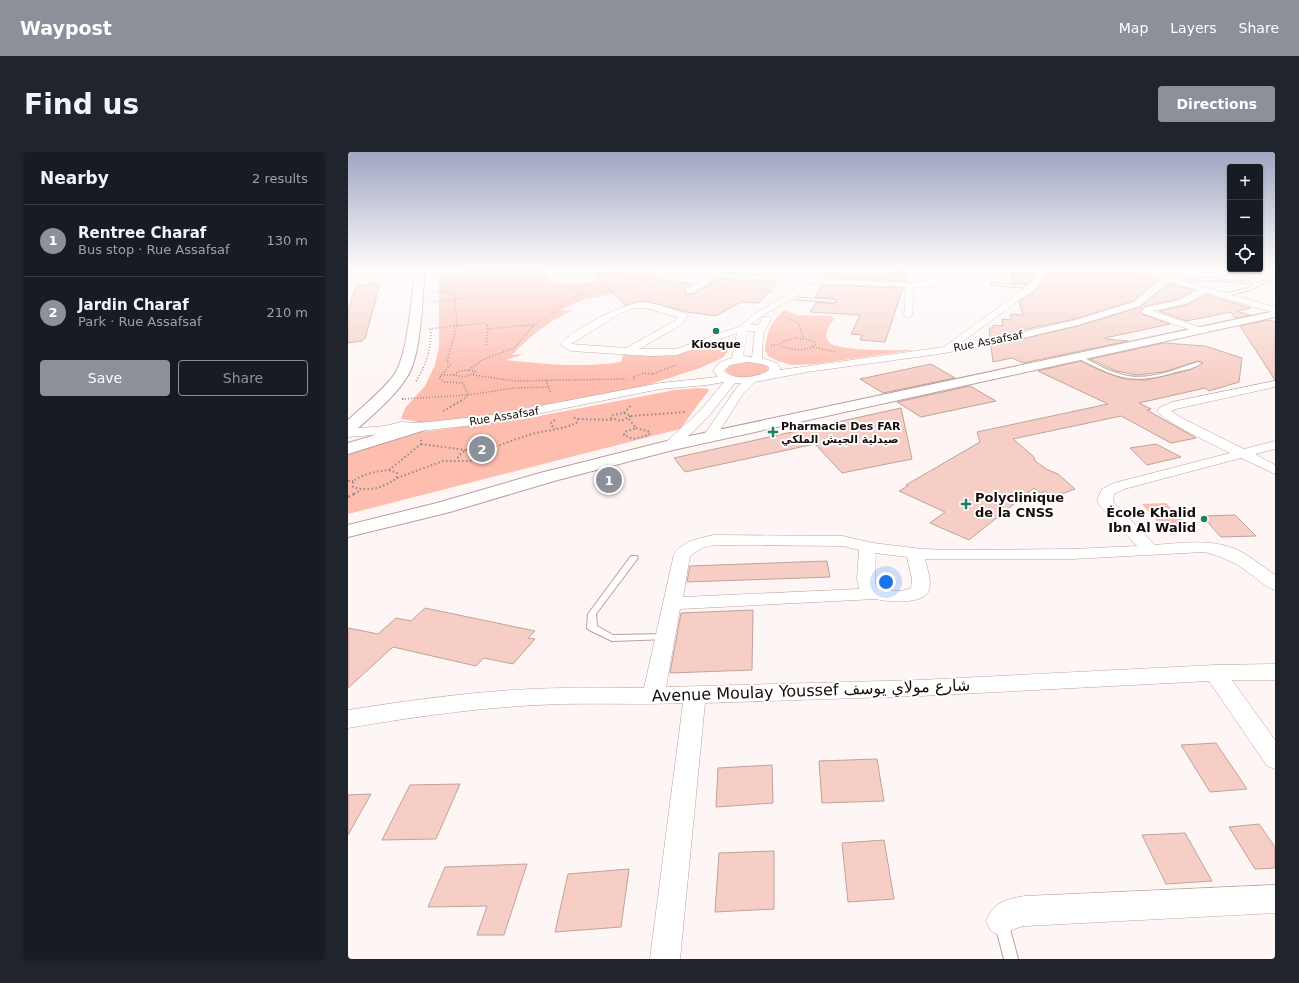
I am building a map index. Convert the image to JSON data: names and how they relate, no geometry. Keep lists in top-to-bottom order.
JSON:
{
  "streets": {
    "street": ["Rue Assafsaf", "Avenue Moulay Youssef شارع مولاي يوسف"]
  },
  "places": {
    "other": ["Kiosque", "École Khalid Ibn Al Walid"],
    "health": ["Pharmacie Des FAR صيدلية الجيش الملكي", "Polyclinique de la CNSS"]
  },
  "page": {
    "header": "Waypost",
    "nav": ["Map", "Layers", "Share"],
    "buttons": [
      "Directions",
      ["Save", "Share"]
    ],
    "title": "Find us",
    "heading": ["Nearby", "2 results"],
    "map_buttons": ["+", "−"],
    "list": [
      {
        "mark": "1",
        "name": "Rentree Charaf",
        "note": "Bus stop · Rue Assafsaf",
        "value": "130 m"
      },
      {
        "mark": "2",
        "name": "Jardin Charaf",
        "note": "Park · Rue Assafsaf",
        "value": "210 m"
      }
    ],
    "pins": ["2", "1"]
  }
}
